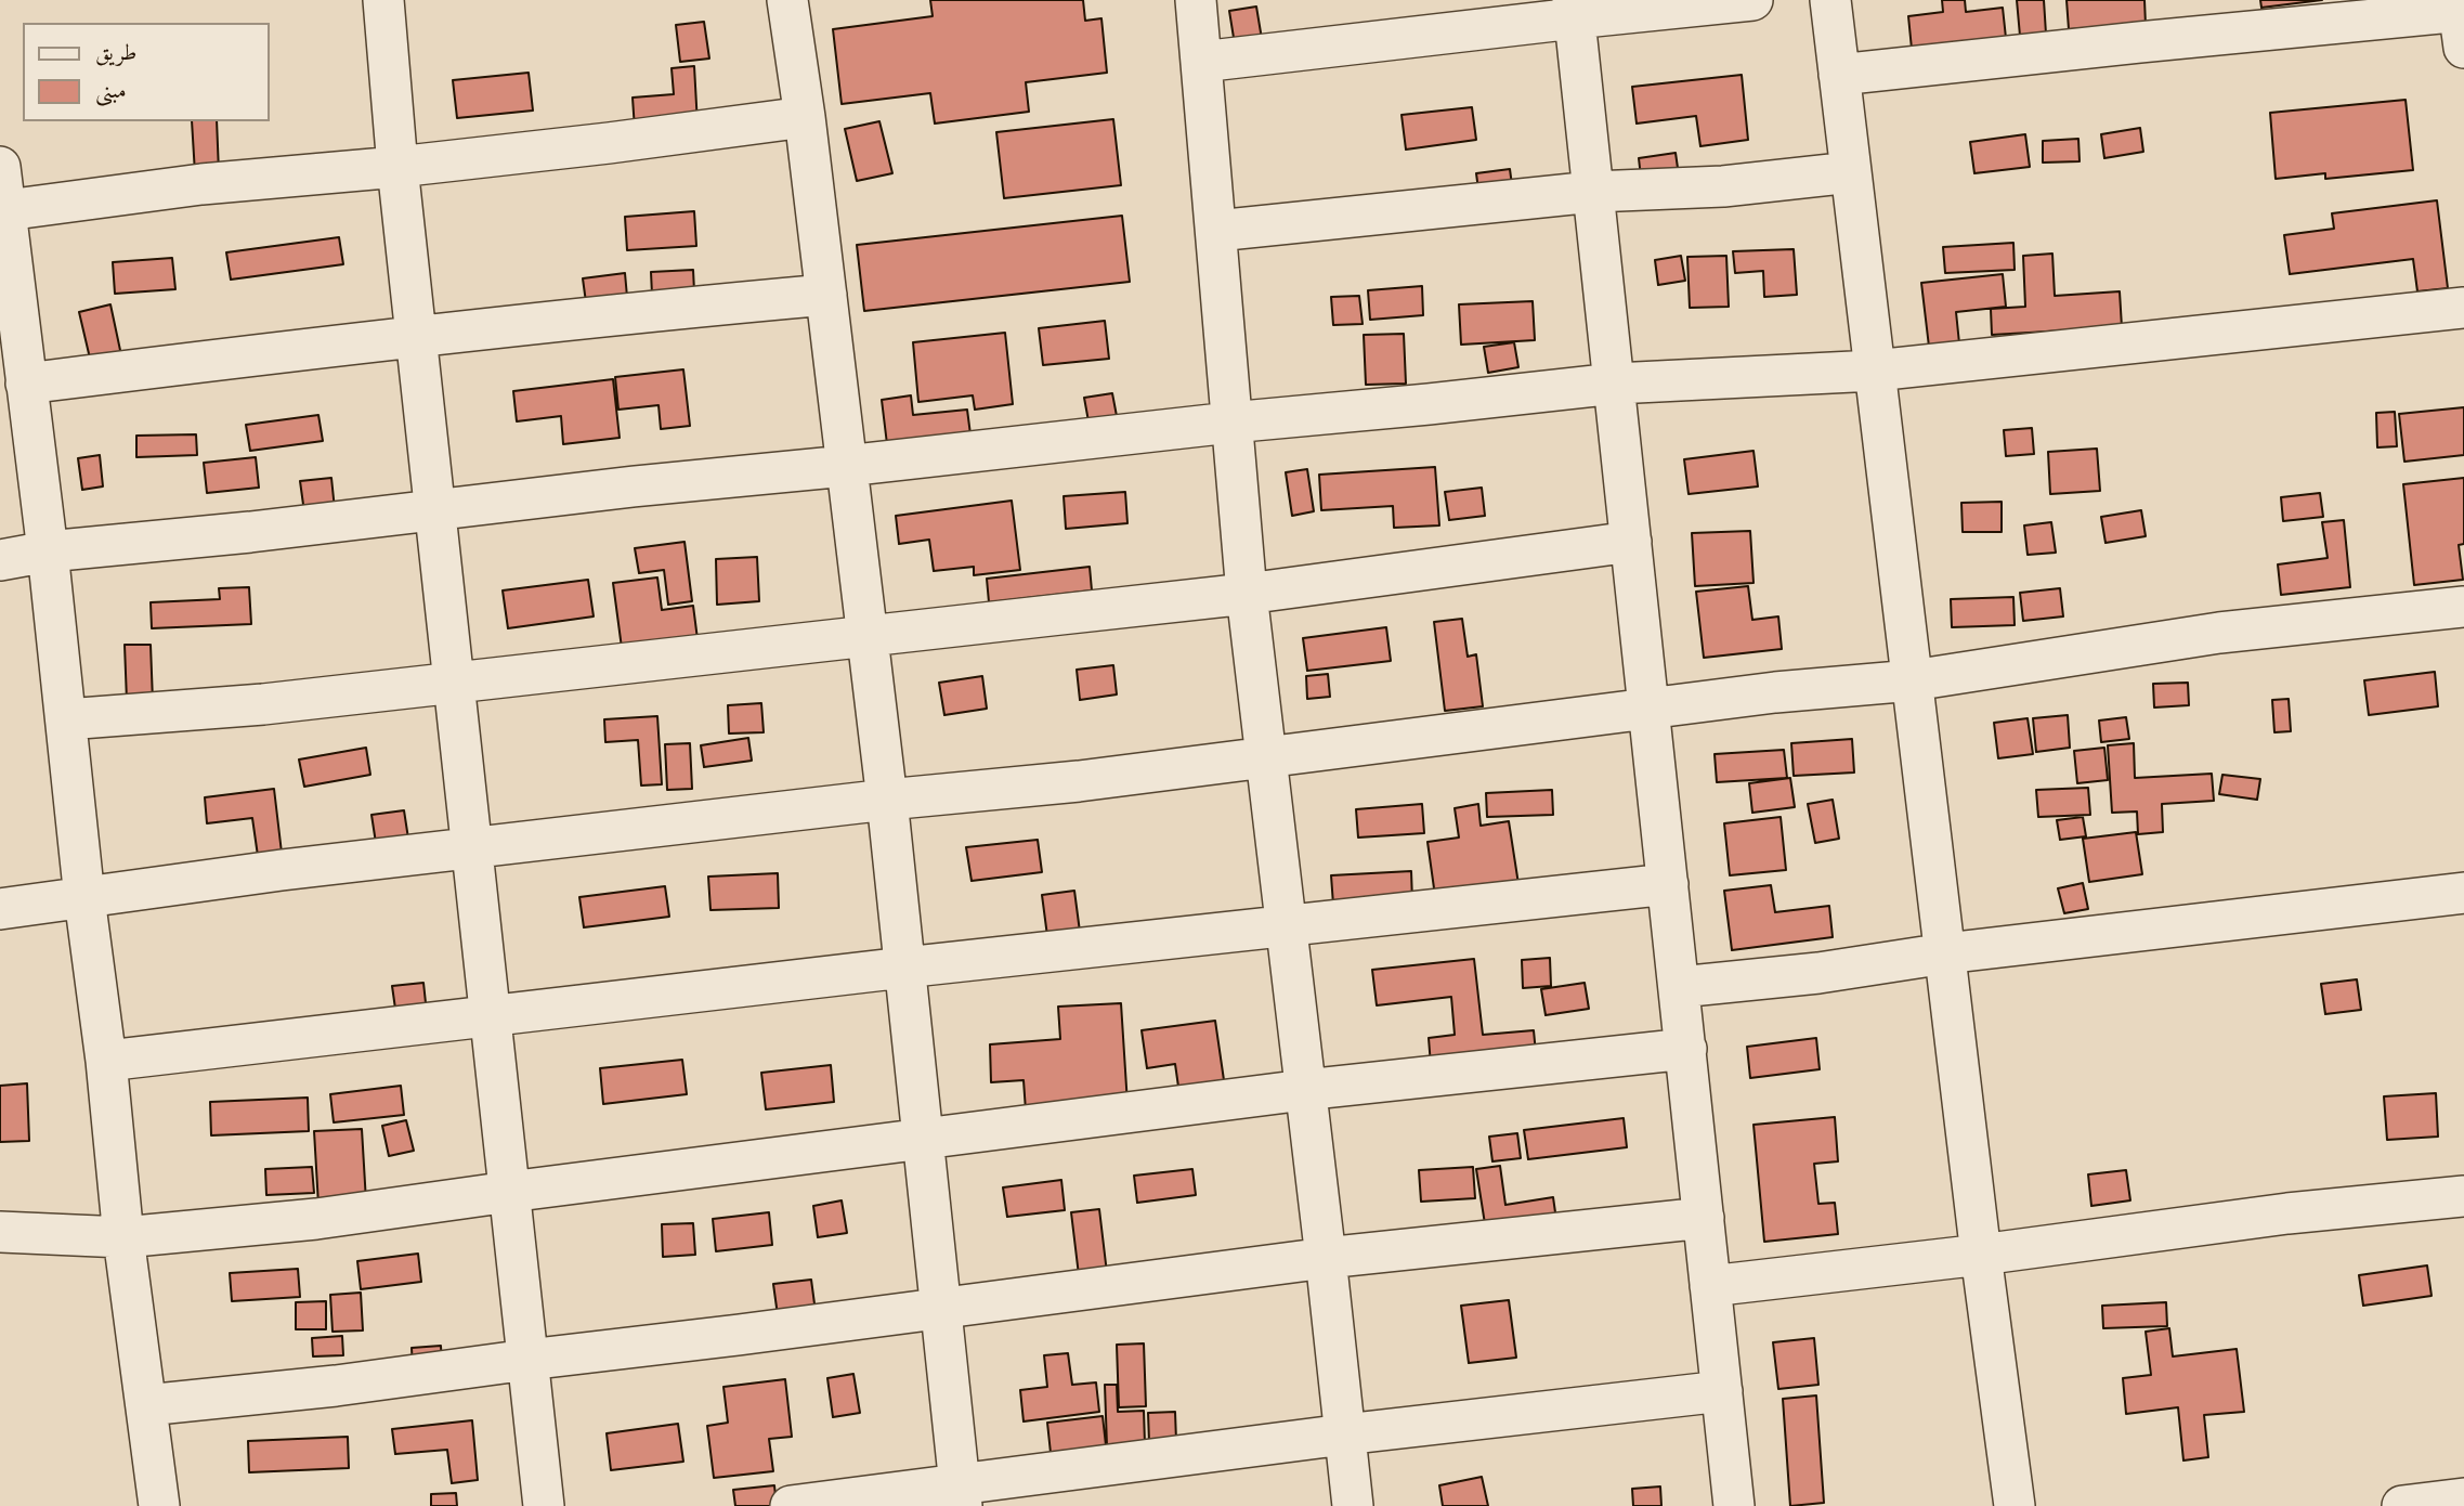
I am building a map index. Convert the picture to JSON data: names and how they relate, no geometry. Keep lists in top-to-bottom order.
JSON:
{
  "legend": ["طريق", "مبنى"]
}
